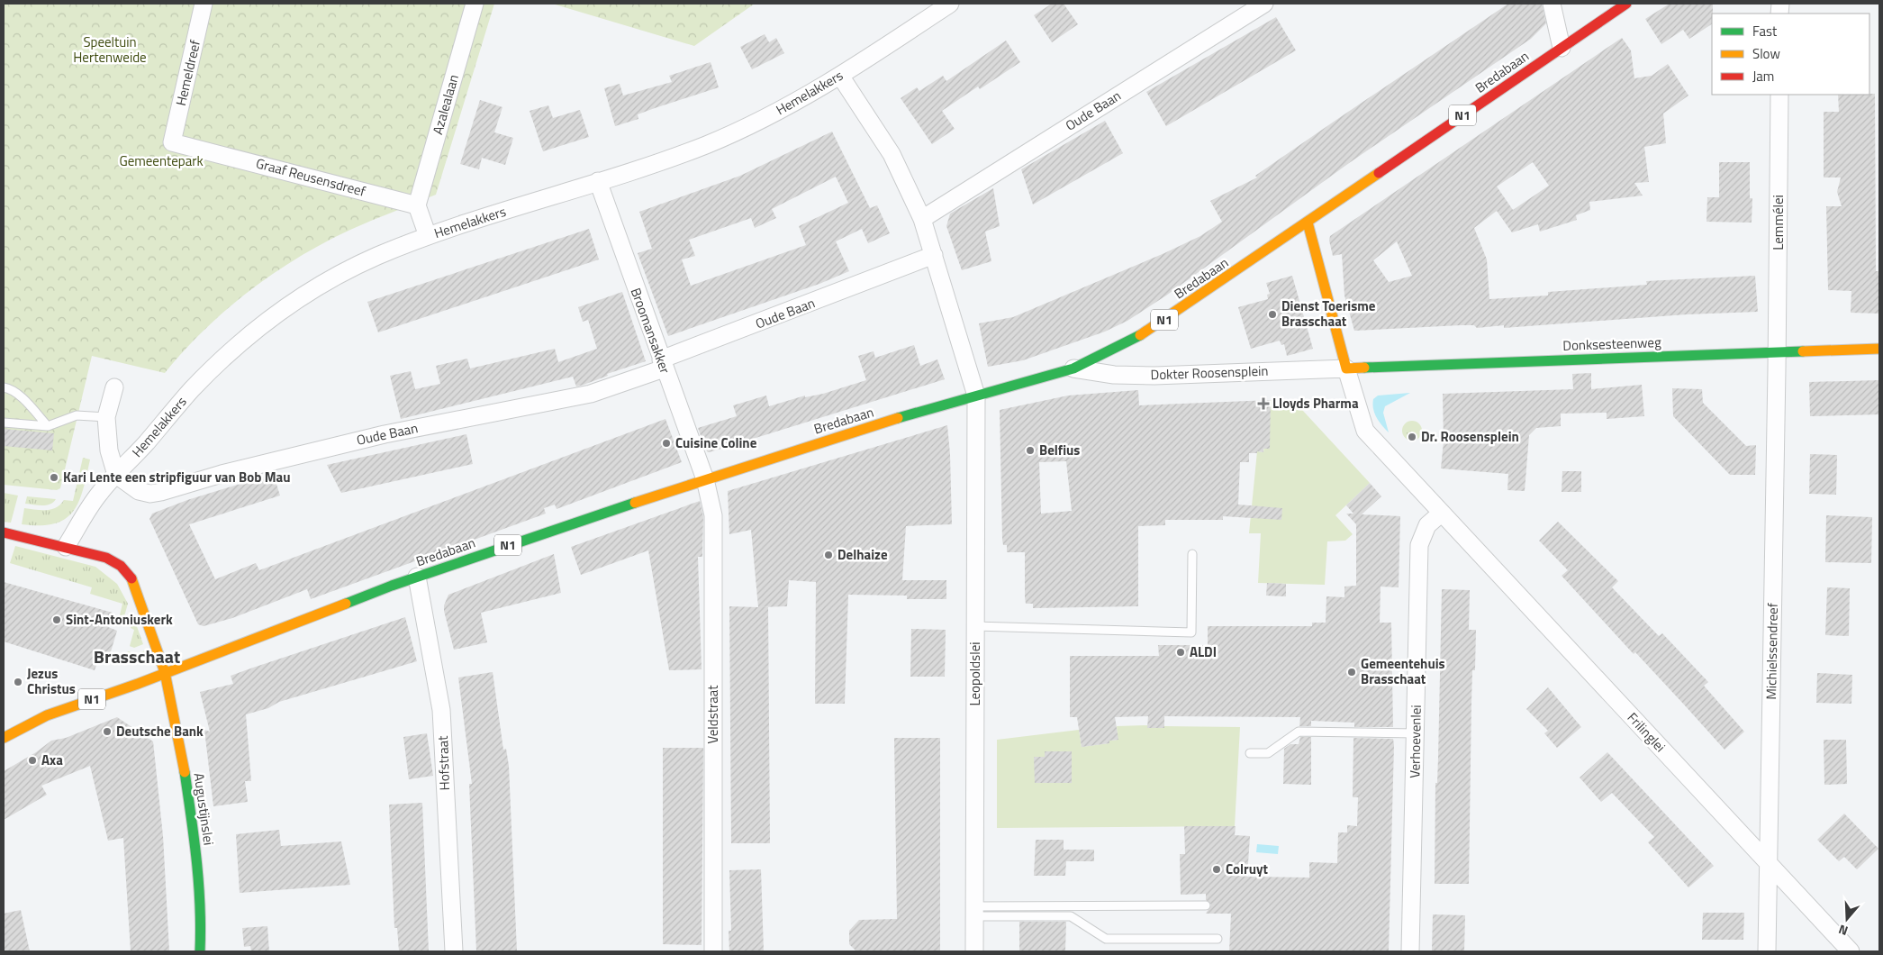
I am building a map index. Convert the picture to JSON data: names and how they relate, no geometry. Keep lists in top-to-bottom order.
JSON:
{
  "streets": {
    "main road": [
      "Bredabaan",
      "N1",
      "Donksesteenweg",
      "Augustijnslei"
    ],
    "street": [
      "Hemeldreef",
      "Hemelakkers",
      "Azalealaan",
      "Oude Baan",
      "Graaf Reusensdreef",
      "Lemmélei",
      "Broomansakker",
      "Dokter Roosensplein",
      "Michielssendreef",
      "Leopoldslei",
      "Veldstraat",
      "Frilinglei",
      "Verhoevenlei",
      "Hofstraat"
    ]
  },
  "crossings": [
    ["Bredabaan", "Broomansakker"],
    ["Bredabaan", "Dokter Roosensplein"],
    ["Bredabaan", "Leopoldslei"],
    ["Bredabaan", "Veldstraat"],
    ["Bredabaan", "Hofstraat"],
    ["Bredabaan", "Augustijnslei"],
    ["Hemeldreef", "Graaf Reusensdreef"],
    ["Hemelakkers", "Oude Baan"],
    ["Hemelakkers", "Broomansakker"],
    ["Hemelakkers", "Augustijnslei"],
    ["Azalealaan", "Graaf Reusensdreef"],
    ["Oude Baan", "Broomansakker"],
    ["Lemmélei", "Donksesteenweg"],
    ["Lemmélei", "Michielssendreef"],
    ["Broomansakker", "Veldstraat"],
    ["Donksesteenweg", "Dokter Roosensplein"],
    ["Donksesteenweg", "Michielssendreef"],
    ["Michielssendreef", "Frilinglei"],
    ["Frilinglei", "Verhoevenlei"]
  ],
  "districts": ["Brasschaat"],
  "parks": ["Speeltuin Hertenweide", "Gemeentepark"],
  "places": {
    "other": [
      "Dienst Toerisme Brasschaat",
      "Dr. Roosensplein",
      "Cuisine Coline",
      "Belfius",
      "Kari Lente een stripfiguur van Bob Mau",
      "Delhaize",
      "Sint-Antoniuskerk",
      "ALDI",
      "Gemeentehuis Brasschaat",
      "Jezus Christus",
      "Deutsche Bank",
      "Axa",
      "Colruyt"
    ],
    "health": ["Lloyds Pharma"]
  },
  "legend": ["Fast", "Slow", "Jam"],
  "north": "bottom"
}
